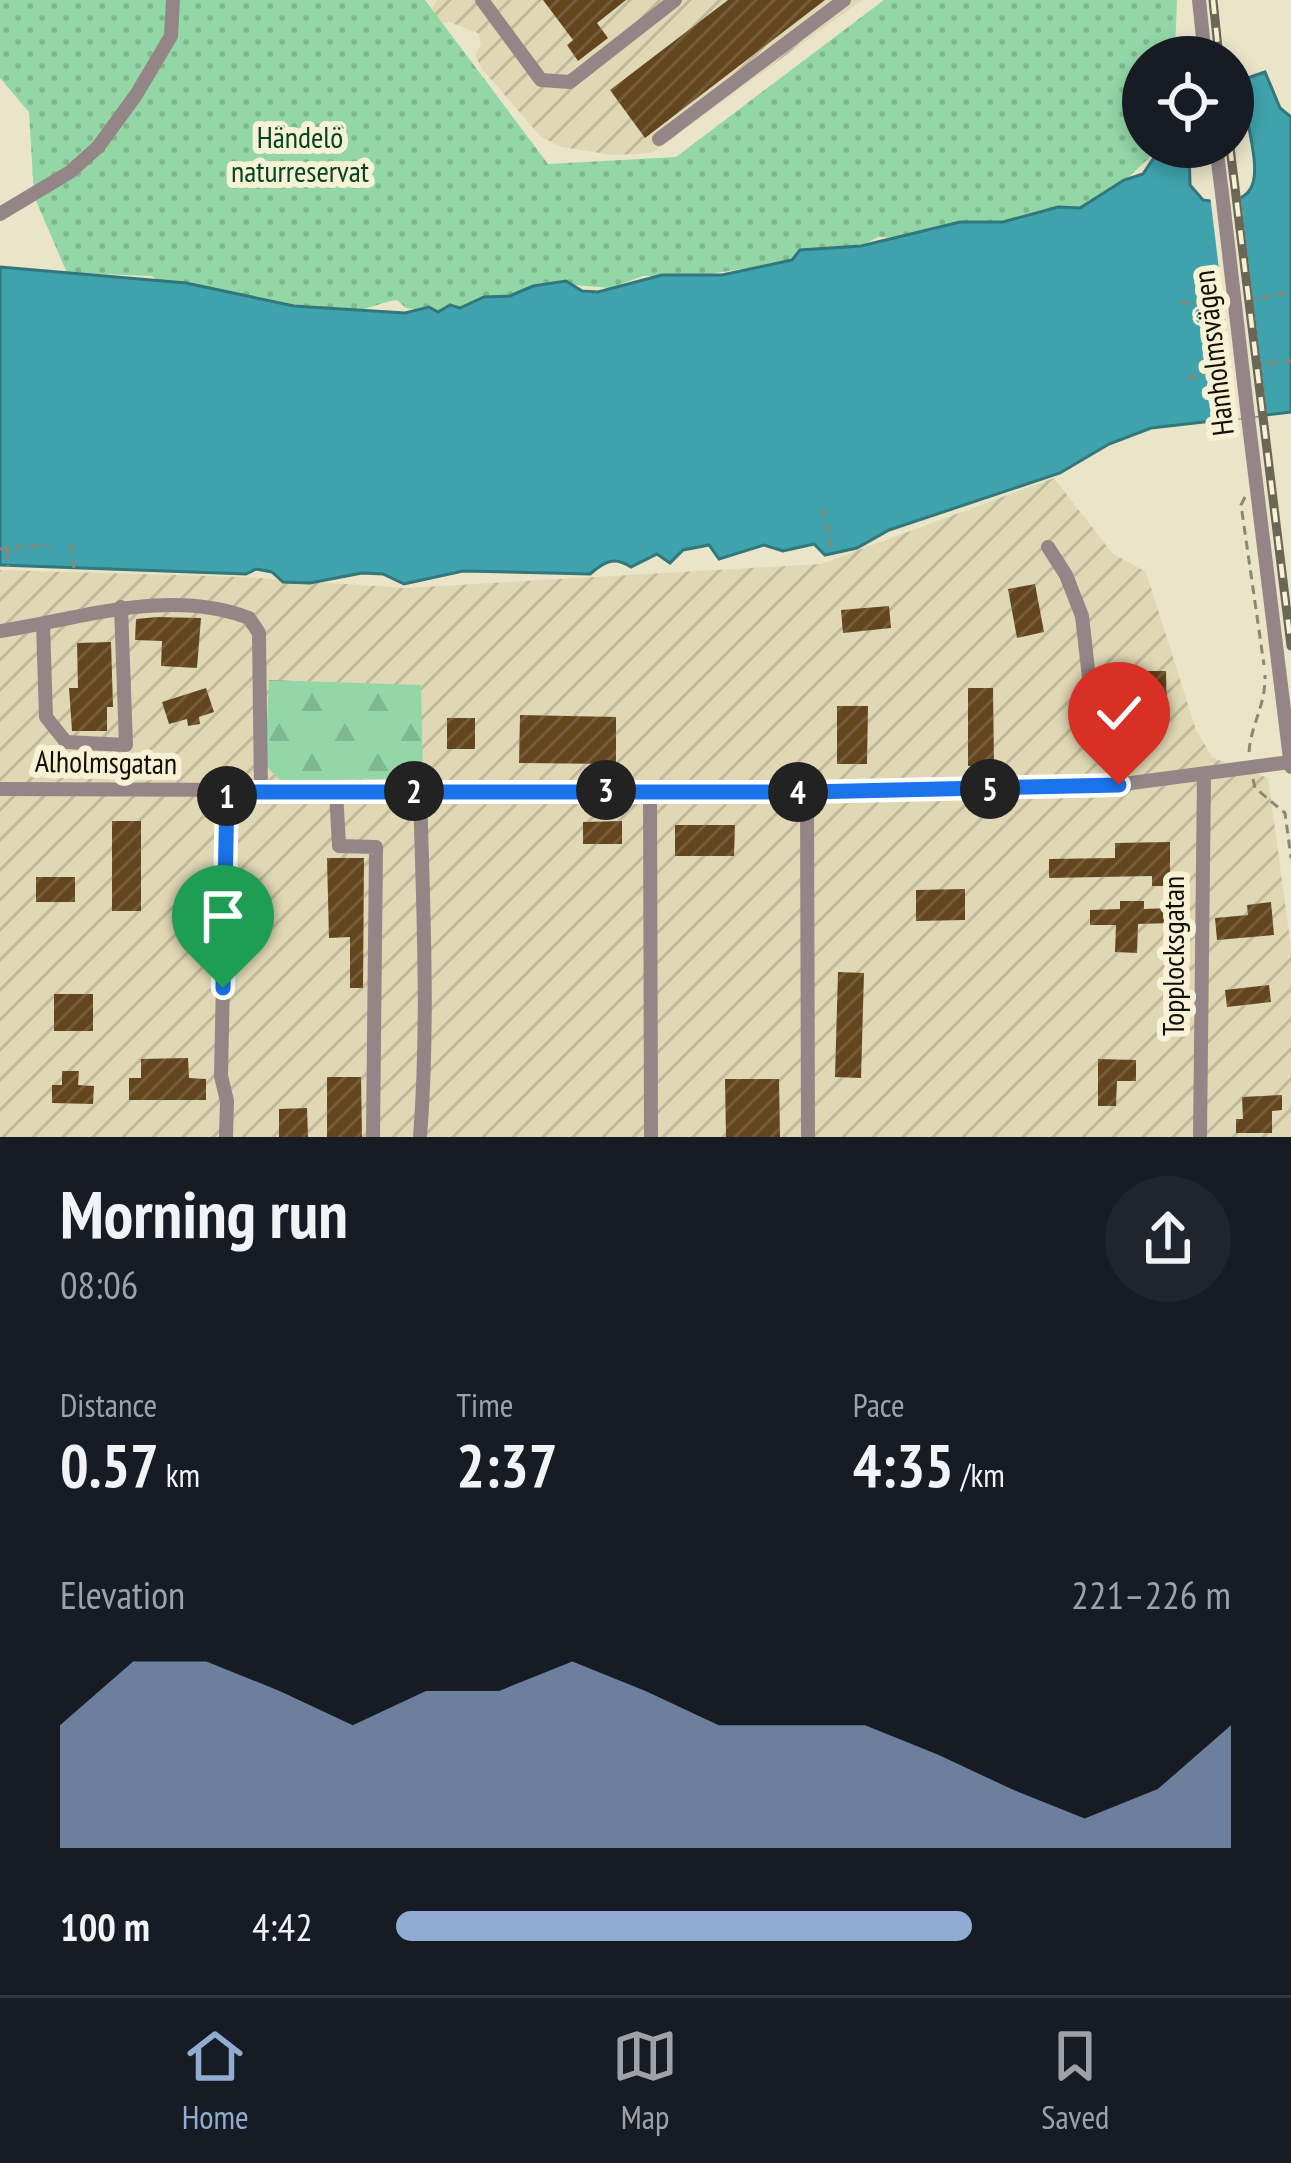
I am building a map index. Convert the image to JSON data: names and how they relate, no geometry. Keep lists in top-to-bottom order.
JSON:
{
  "streets": {
    "street": ["Hanholmsvägen", "Alholmsgatan", "Topplocksgatan"]
  },
  "crossings": [
    ["Hanholmsvägen", "Alholmsgatan"],
    ["Alholmsgatan", "Topplocksgatan"]
  ],
  "parks": ["Händelö naturreservat"],
  "page": {
    "pins": [
      "5",
      "3",
      "2",
      "4",
      "1"
    ],
    "heading": ["Morning run", "08:06"],
    "stats": [
      ["Distance", "0.57 km"],
      ["Time", "2:37"],
      ["Pace", "4:35 /km"]
    ],
    "chart": ["Elevation", "221–226 m"],
    "list": [
      {
        "name": "100 m",
        "note": "4:42"
      }
    ],
    "tabs": ["Home", "Map", "Saved"]
  }
}
